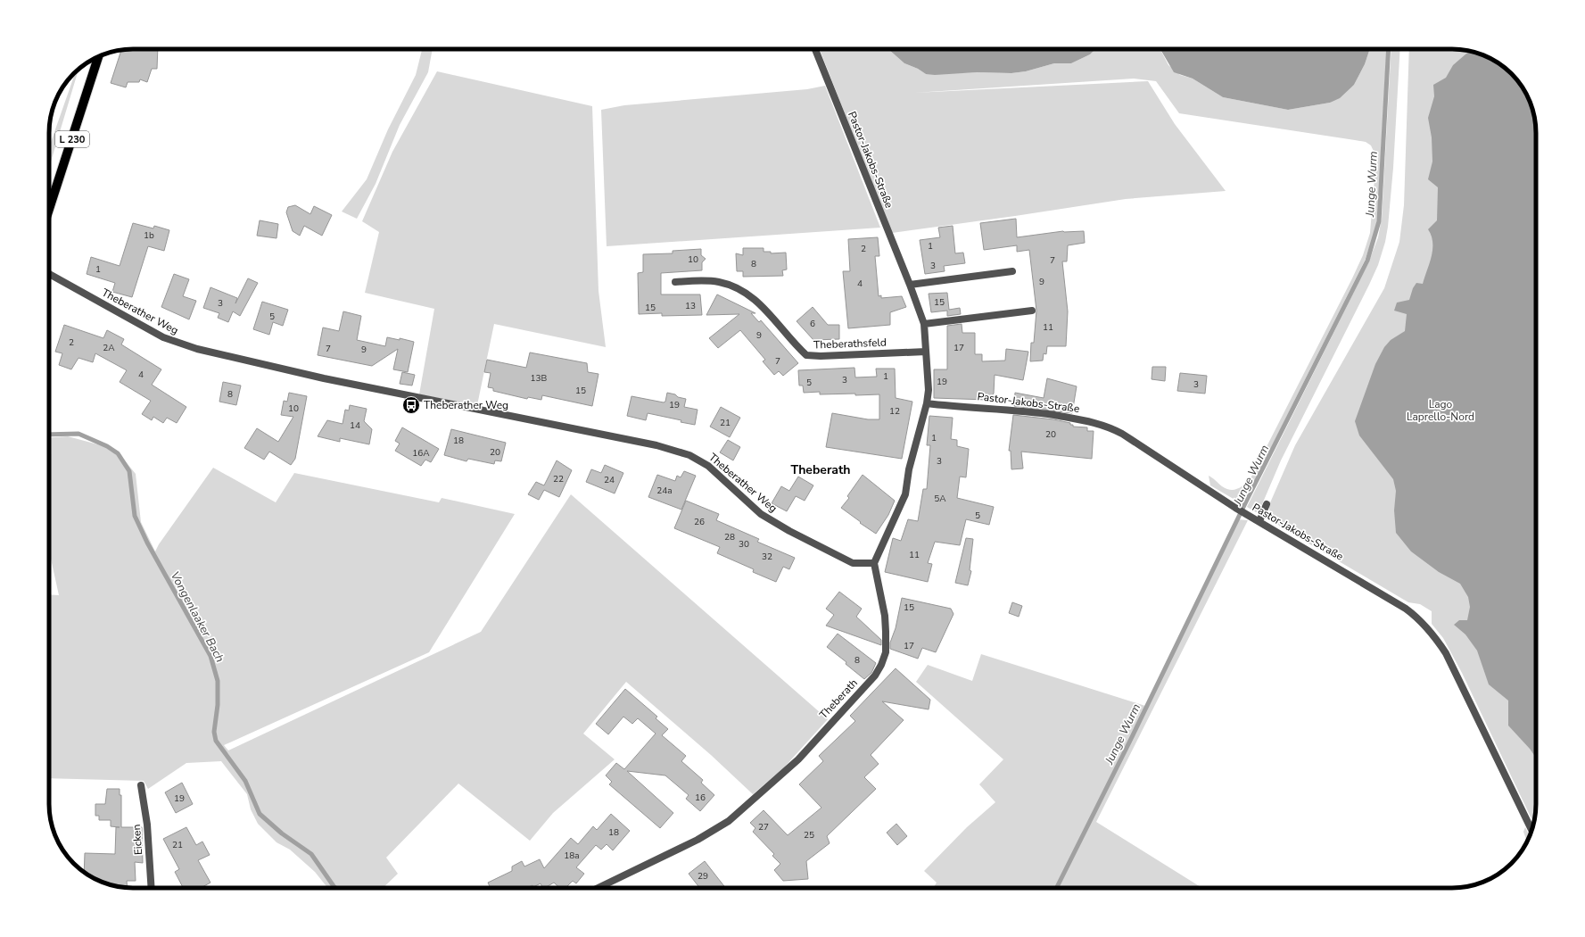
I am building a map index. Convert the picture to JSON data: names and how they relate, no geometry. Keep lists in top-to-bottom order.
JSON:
{
  "streets": {
    "main road": ["L 230"],
    "street": [
      "Pastor-Jakobs-Straße",
      "Theberather Weg",
      "Theberathsfeld",
      "Theberath",
      "Eicken"
    ]
  },
  "crossings": [
    ["Pastor-Jakobs-Straße", "Theberathsfeld"],
    ["Theberather Weg", "Theberath"]
  ],
  "districts": ["Theberath"],
  "water": ["Junge Wurm", "Vongenlaaker Bach"],
  "parks": ["Lago Laprello-Nord"],
  "places": {
    "bus stop": ["Theberather Weg"]
  },
  "house_numbers": [
    "1b",
    "1",
    "2",
    "10",
    "7",
    "8",
    "3",
    "1",
    "9",
    "4",
    "15",
    "3",
    "13",
    "15",
    "5",
    "6",
    "11",
    "9",
    "2",
    "2A",
    "17",
    "7",
    "9",
    "7",
    "4",
    "1",
    "13B",
    "3",
    "19",
    "5",
    "3",
    "15",
    "8",
    "19",
    "10",
    "12",
    "21",
    "14",
    "20",
    "1",
    "18",
    "20",
    "16A",
    "3",
    "22",
    "24",
    "24a",
    "5A",
    "5",
    "26",
    "28",
    "30",
    "11",
    "32",
    "15",
    "17",
    "8",
    "16",
    "19",
    "27",
    "18",
    "25",
    "21",
    "18a",
    "29"
  ]
}
